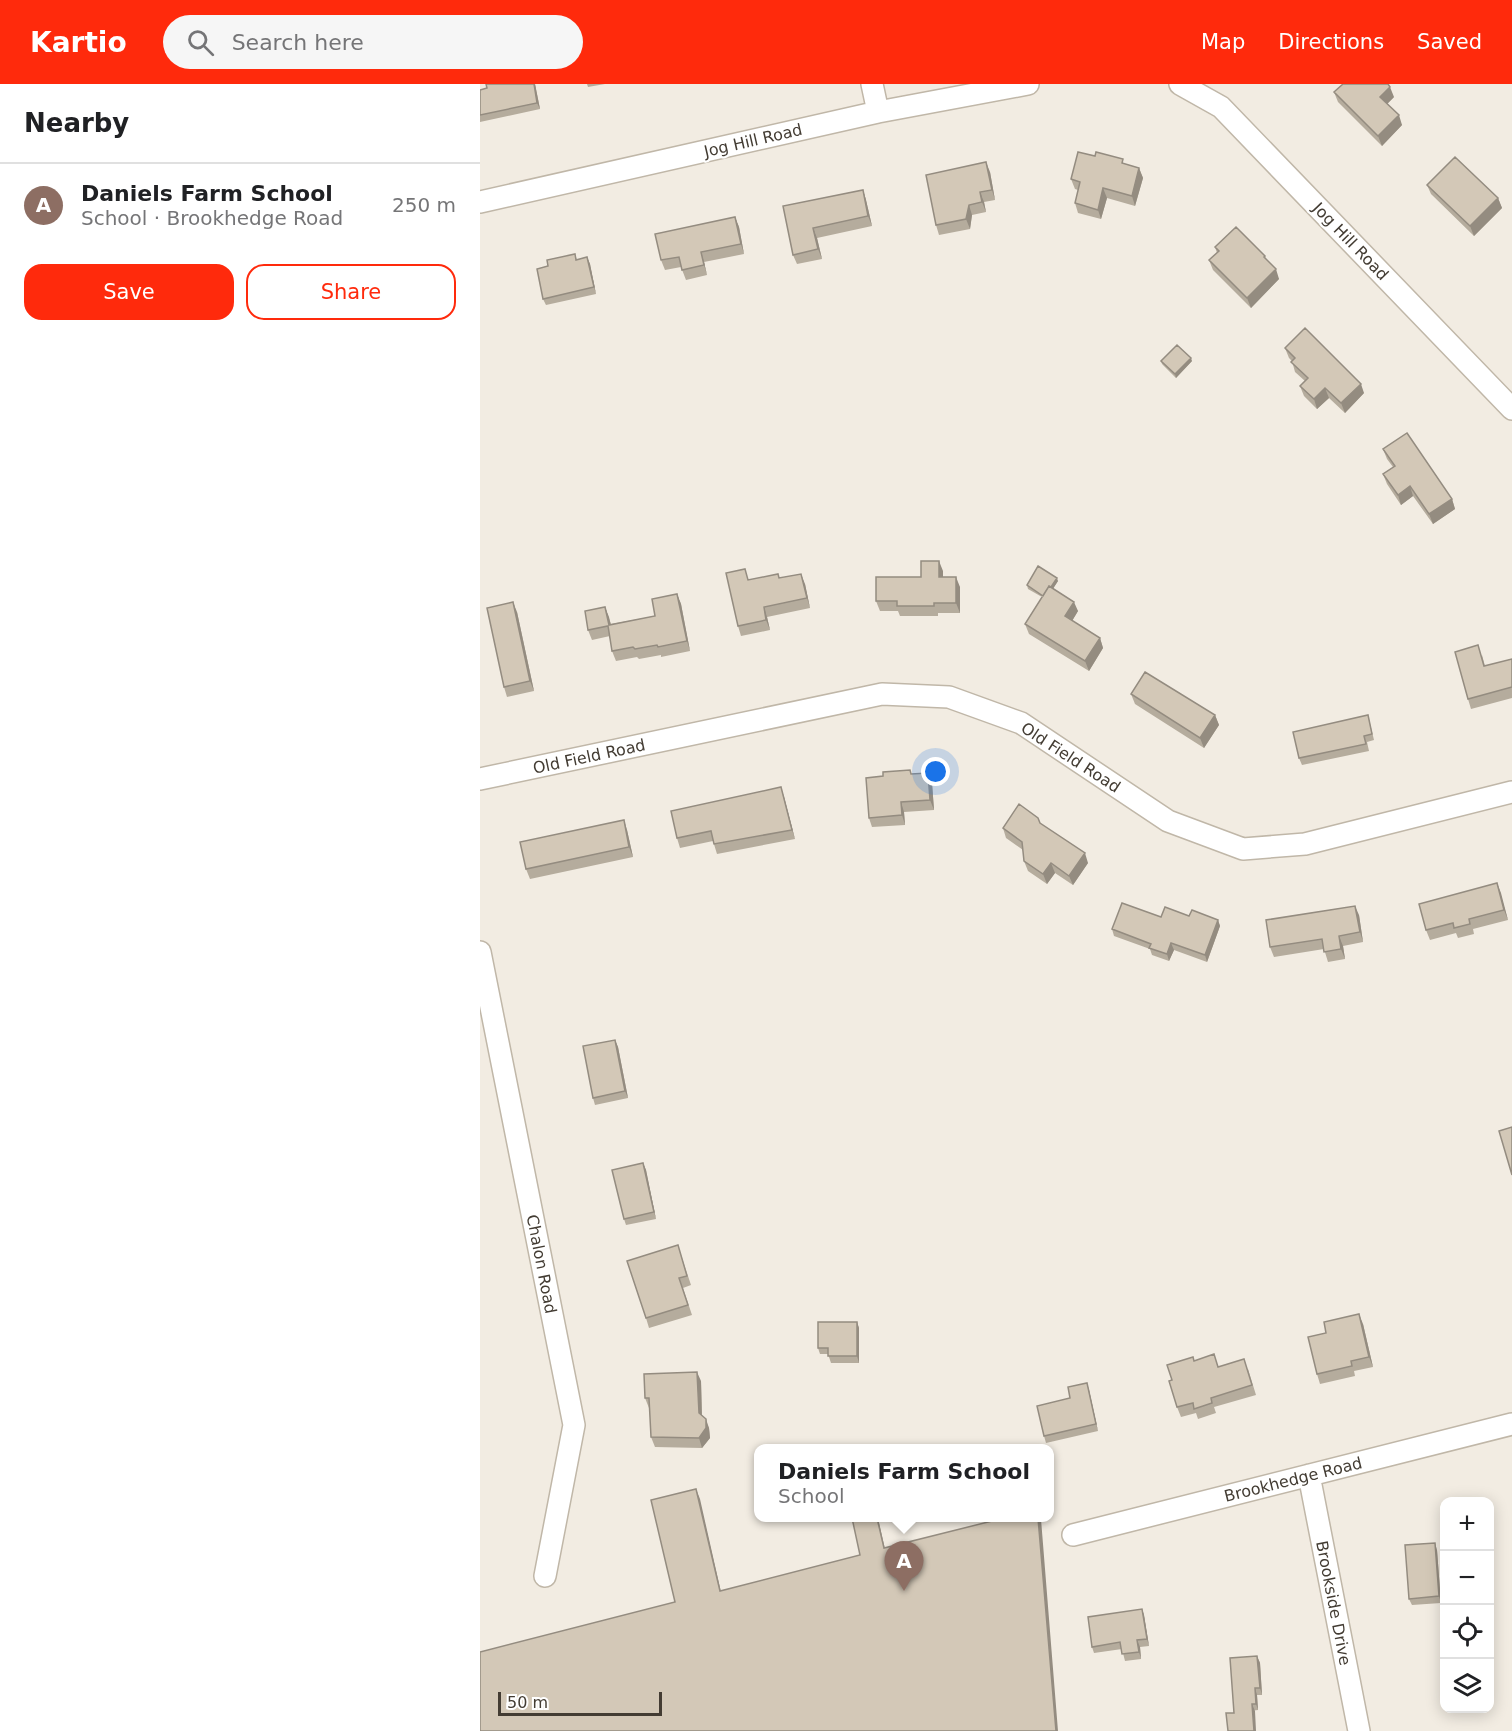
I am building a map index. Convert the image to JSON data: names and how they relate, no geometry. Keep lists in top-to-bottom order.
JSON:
{
  "streets": {
    "street": [
      "Jog Hill Road",
      "Old Field Road",
      "Chalon Road",
      "Brookhedge Road",
      "Brookside Drive"
    ]
  },
  "crossings": [
    ["Brookhedge Road", "Brookside Drive"]
  ],
  "scale_bar": "50 m",
  "page": {
    "header": "Kartio",
    "search": "Search here",
    "nav": ["Map", "Directions", "Saved"],
    "heading": "Nearby",
    "list": [
      {
        "mark": "A",
        "name": "Daniels Farm School",
        "note": "School · Brookhedge Road",
        "value": "250 m"
      }
    ],
    "buttons": ["Save", "Share"],
    "popup": ["Daniels Farm School", "School"],
    "map_buttons": ["+", "−"],
    "pins": "A",
    "scale": "50 m"
  }
}
